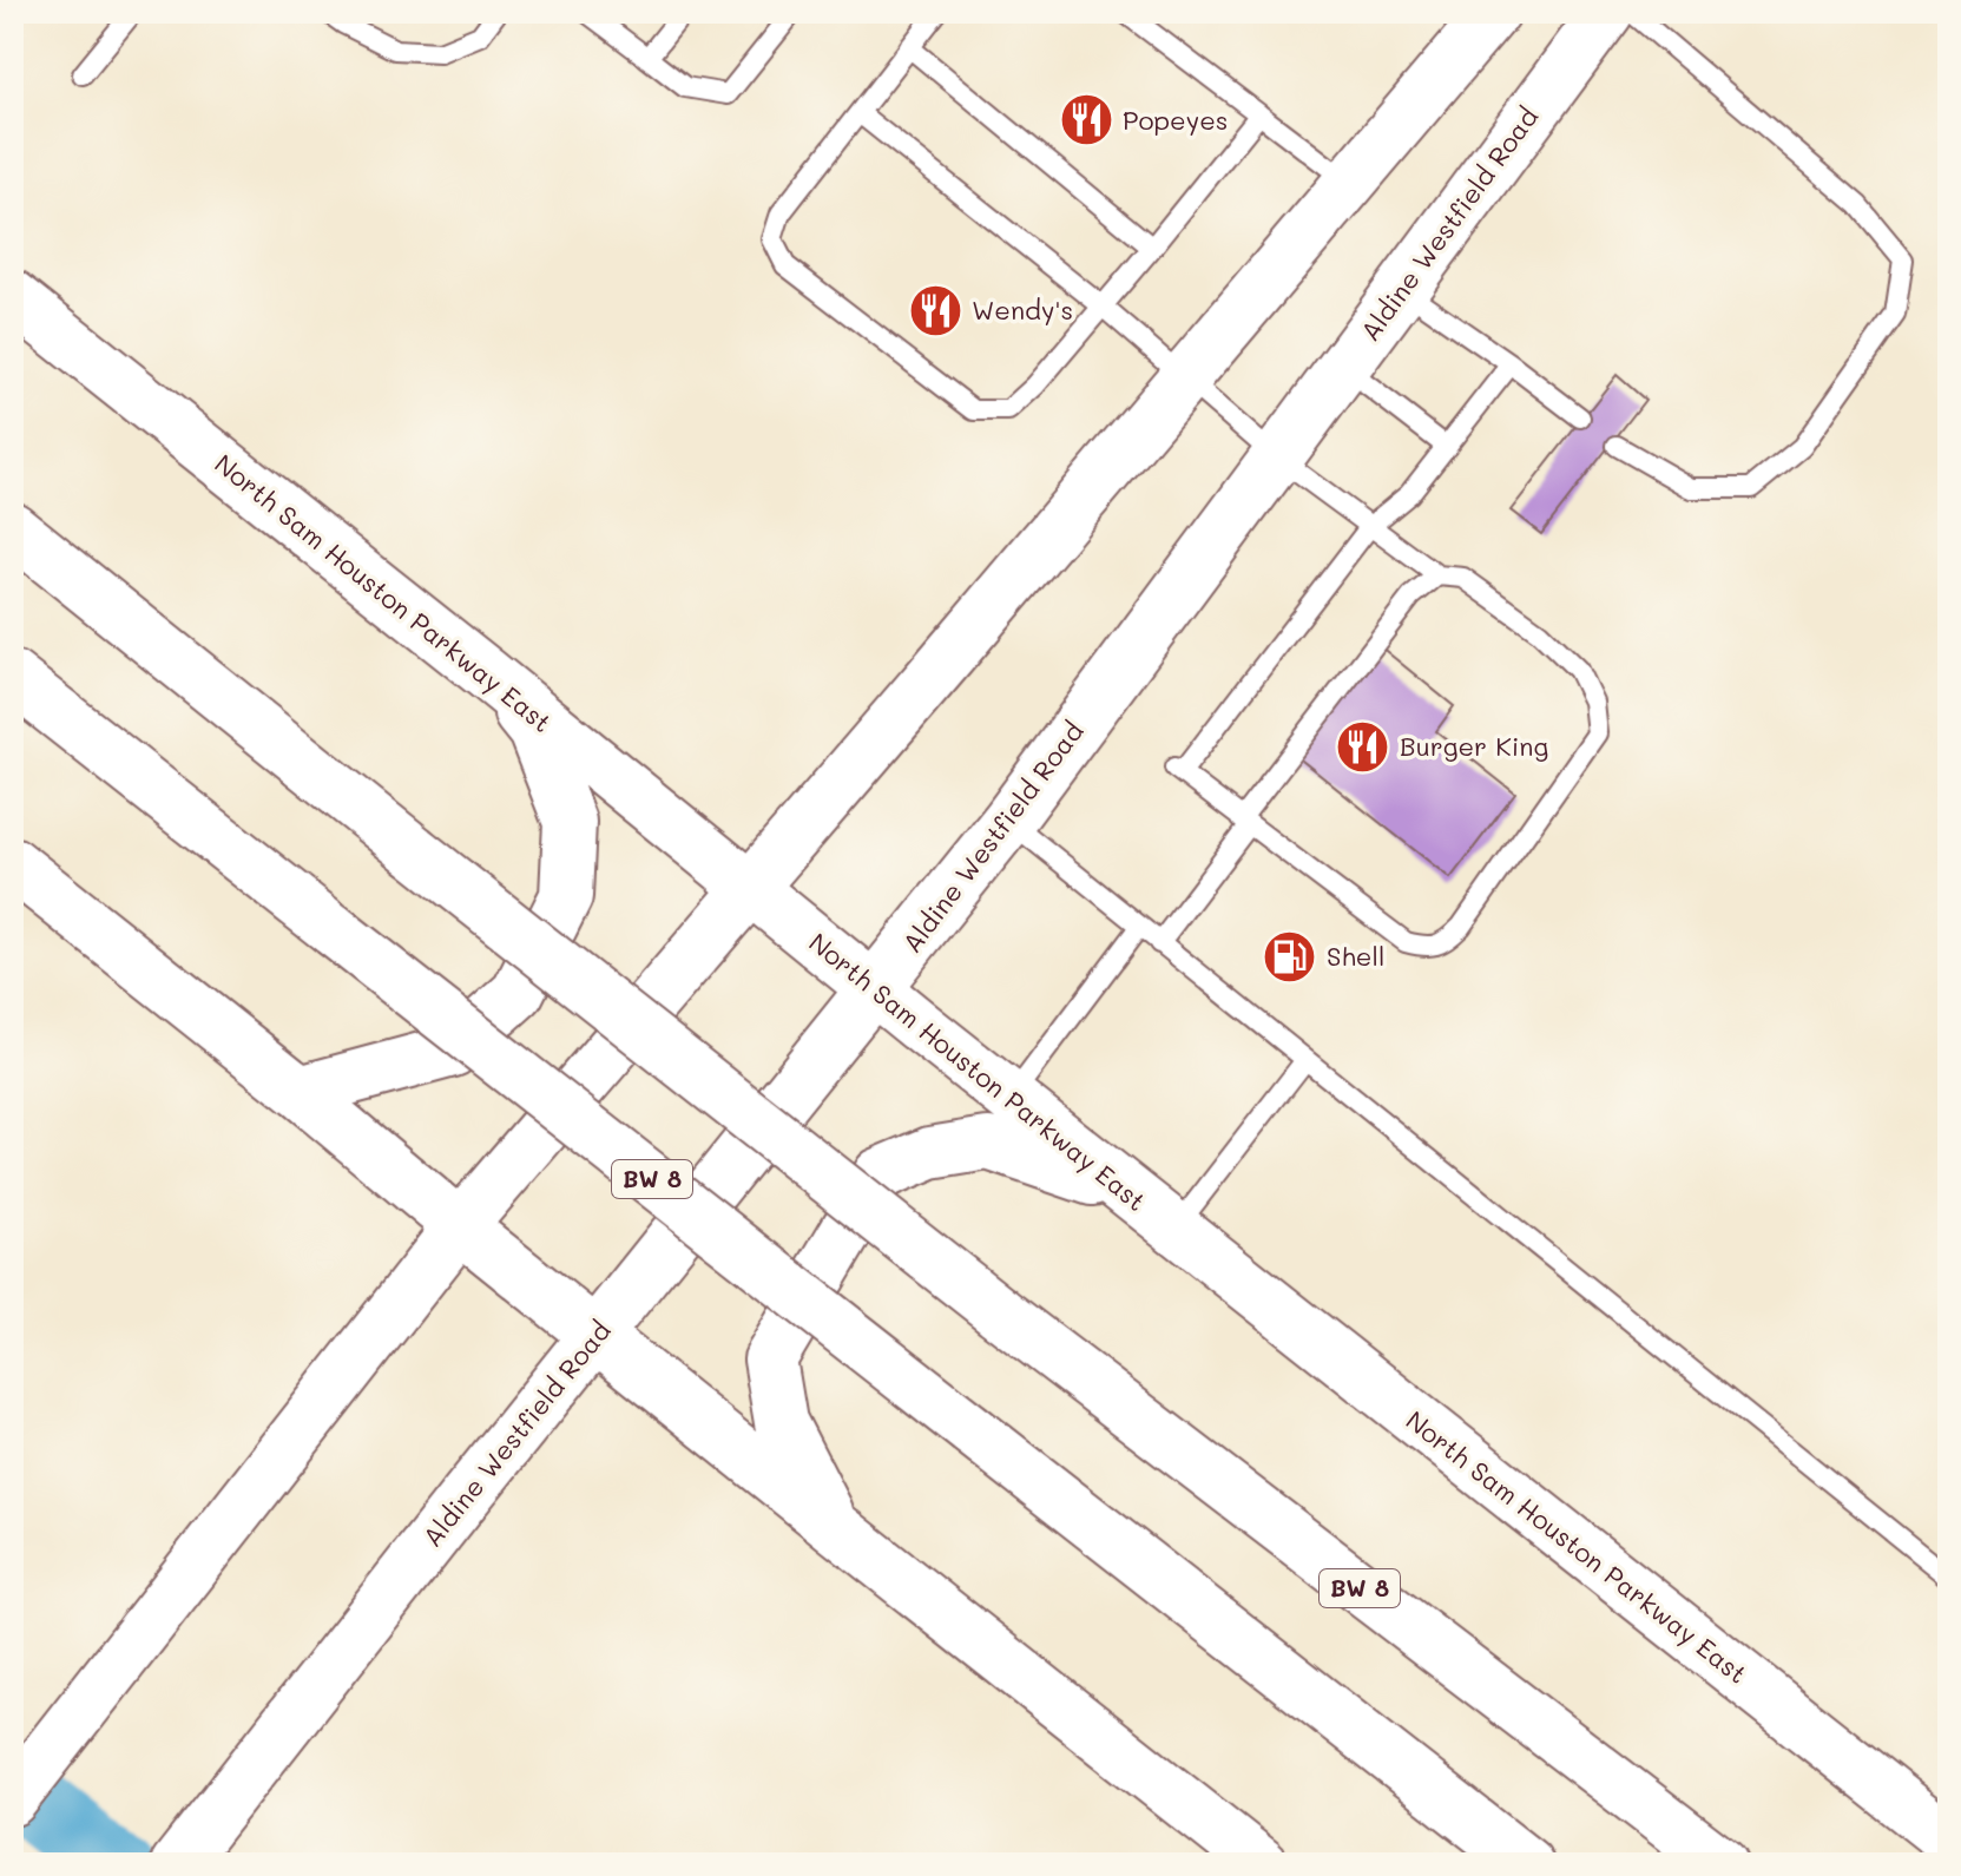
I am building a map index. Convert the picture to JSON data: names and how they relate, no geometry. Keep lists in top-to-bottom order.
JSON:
{
  "streets": {
    "main road": ["Aldine Westfield Road", "North Sam Houston Parkway East", "BW 8"]
  },
  "crossings": [
    ["Aldine Westfield Road", "North Sam Houston Parkway East"]
  ],
  "places": {
    "restaurant": ["Popeyes", "Wendy's", "Burger King"],
    "fuel station": ["Shell"]
  }
}
